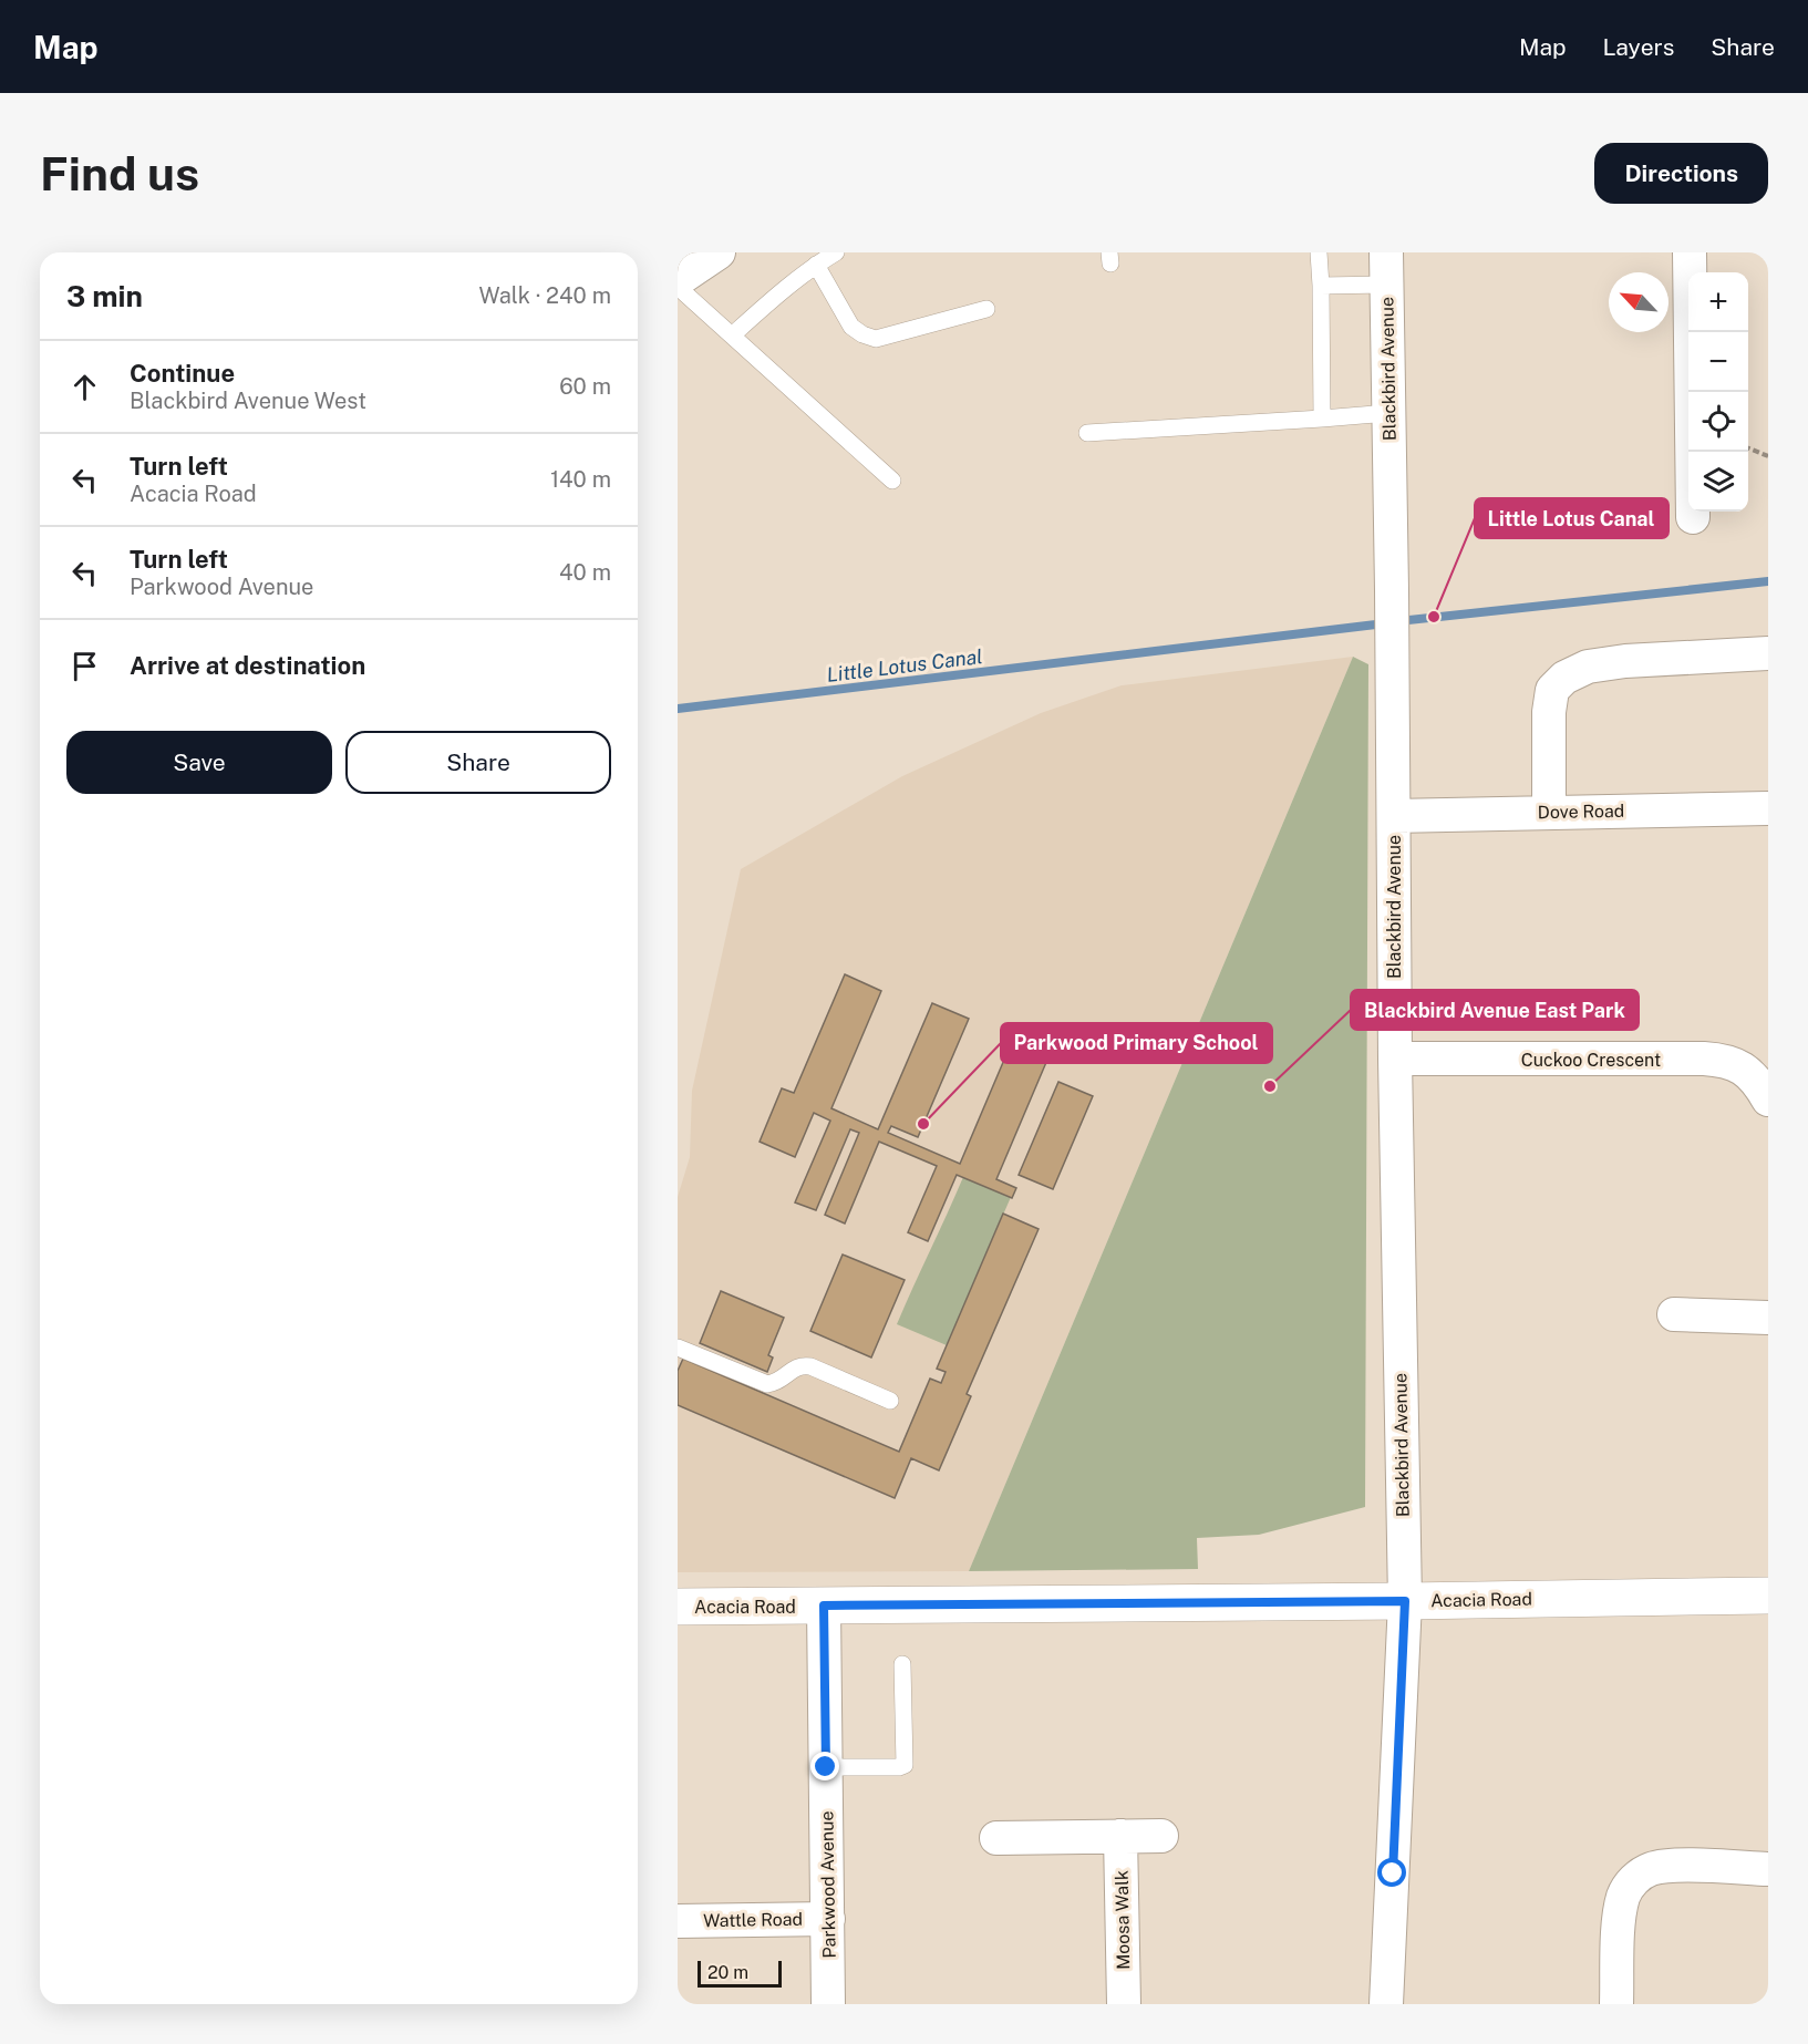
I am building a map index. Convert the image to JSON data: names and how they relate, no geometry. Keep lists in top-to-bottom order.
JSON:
{
  "streets": {
    "street": [
      "Blackbird Avenue",
      "Dove Road",
      "Cuckoo Crescent",
      "Acacia Road",
      "Parkwood Avenue",
      "Wattle Road",
      "Moosa Walk"
    ]
  },
  "crossings": [
    ["Blackbird Avenue", "Dove Road"],
    ["Blackbird Avenue", "Cuckoo Crescent"],
    ["Blackbird Avenue", "Acacia Road"],
    ["Acacia Road", "Parkwood Avenue"],
    ["Parkwood Avenue", "Wattle Road"]
  ],
  "water": ["Little Lotus Canal"],
  "places": ["Little Lotus Canal", "Blackbird Avenue East Park", "Parkwood Primary School"],
  "scale_bar": "20 m",
  "north": "top left",
  "page": {
    "header": "Map",
    "nav": ["Map", "Layers", "Share"],
    "buttons": [
      "Directions",
      ["Save", "Share"]
    ],
    "title": "Find us",
    "heading": ["3 min", "Walk · 240 m"],
    "map_buttons": ["+", "−"],
    "list": [
      ["Continue", "Blackbird Avenue West", "60 m"],
      ["Turn left", "Acacia Road", "140 m"],
      ["Turn left", "Parkwood Avenue", "40 m"],
      "Arrive at destination"
    ],
    "scale": "20 m"
  }
}
